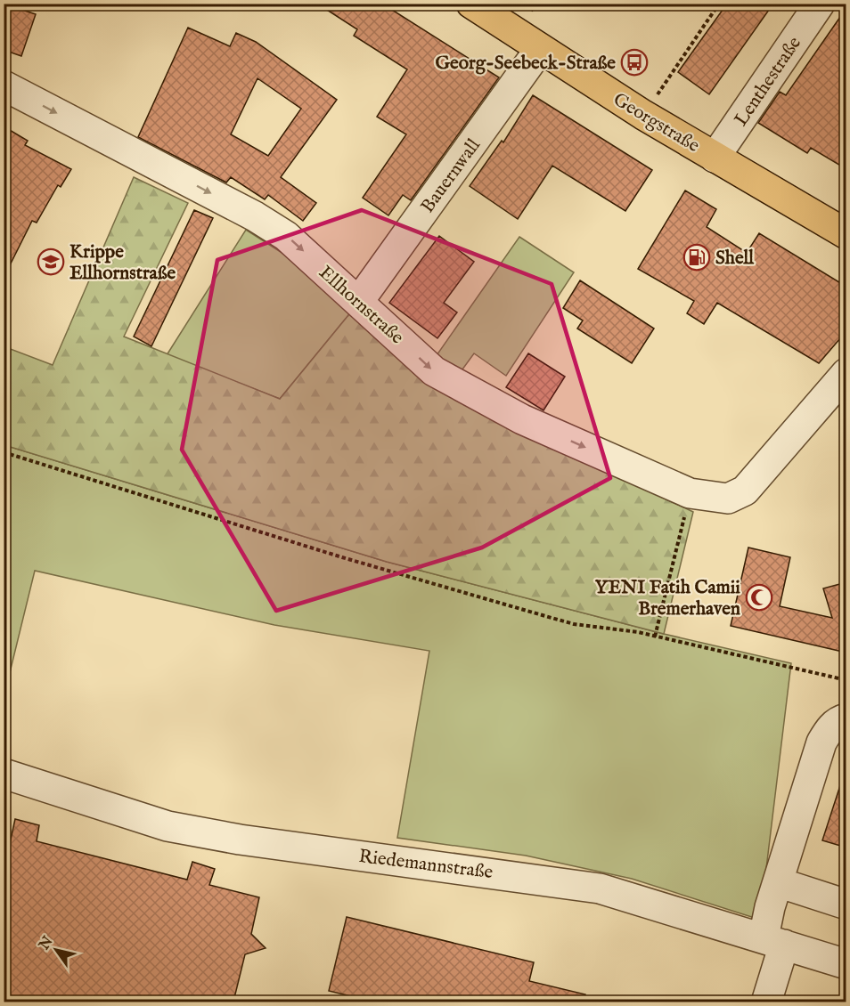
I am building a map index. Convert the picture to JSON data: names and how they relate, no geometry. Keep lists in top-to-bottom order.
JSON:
{
  "streets": {
    "main road": ["Georgstraße"],
    "street": [
      "Lenthestraße",
      "Bauernwall",
      "Ellhornstraße",
      "Riedemannstraße"
    ]
  },
  "crossings": [
    ["Lenthestraße", "Georgstraße"],
    ["Georgstraße", "Bauernwall"],
    ["Bauernwall", "Ellhornstraße"]
  ],
  "one_way": ["Ellhornstraße"],
  "places": {
    "bus stop": ["Georg-Seebeck-Straße"],
    "fuel station": ["Shell"],
    "school or university": ["Krippe Ellhornstraße"],
    "mosque": ["YENI Fatih Camii Bremerhaven"]
  },
  "north": "top left"
}
